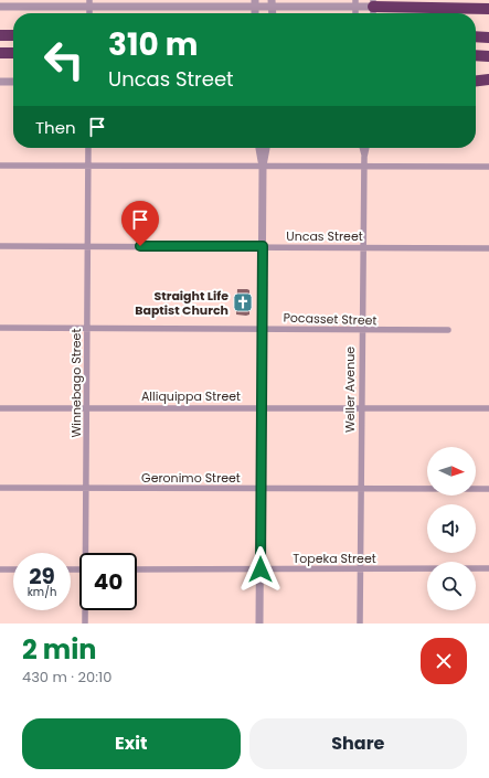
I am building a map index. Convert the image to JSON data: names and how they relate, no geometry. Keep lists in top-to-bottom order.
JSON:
{
  "streets": {
    "street": [
      "Uncas Street",
      "Pocasset Street",
      "Winnebago Street",
      "Weller Avenue",
      "Alliquippa Street",
      "Geronimo Street",
      "Topeka Street"
    ]
  },
  "crossings": [
    ["Uncas Street", "Winnebago Street"],
    ["Uncas Street", "Weller Avenue"],
    ["Pocasset Street", "Winnebago Street"],
    ["Pocasset Street", "Weller Avenue"],
    ["Winnebago Street", "Alliquippa Street"],
    ["Winnebago Street", "Geronimo Street"],
    ["Weller Avenue", "Alliquippa Street"],
    ["Weller Avenue", "Geronimo Street"],
    ["Weller Avenue", "Topeka Street"]
  ],
  "places": {
    "church": ["Straight Life Baptist Church"]
  },
  "north": "right",
  "page": {
    "turn": ["310 m", "Uncas Street"],
    "then": "Then",
    "speed": "29 km/h",
    "limit": "40",
    "heading": ["2 min", "430 m · 20:10"],
    "buttons": ["Exit", "Share"]
  }
}
